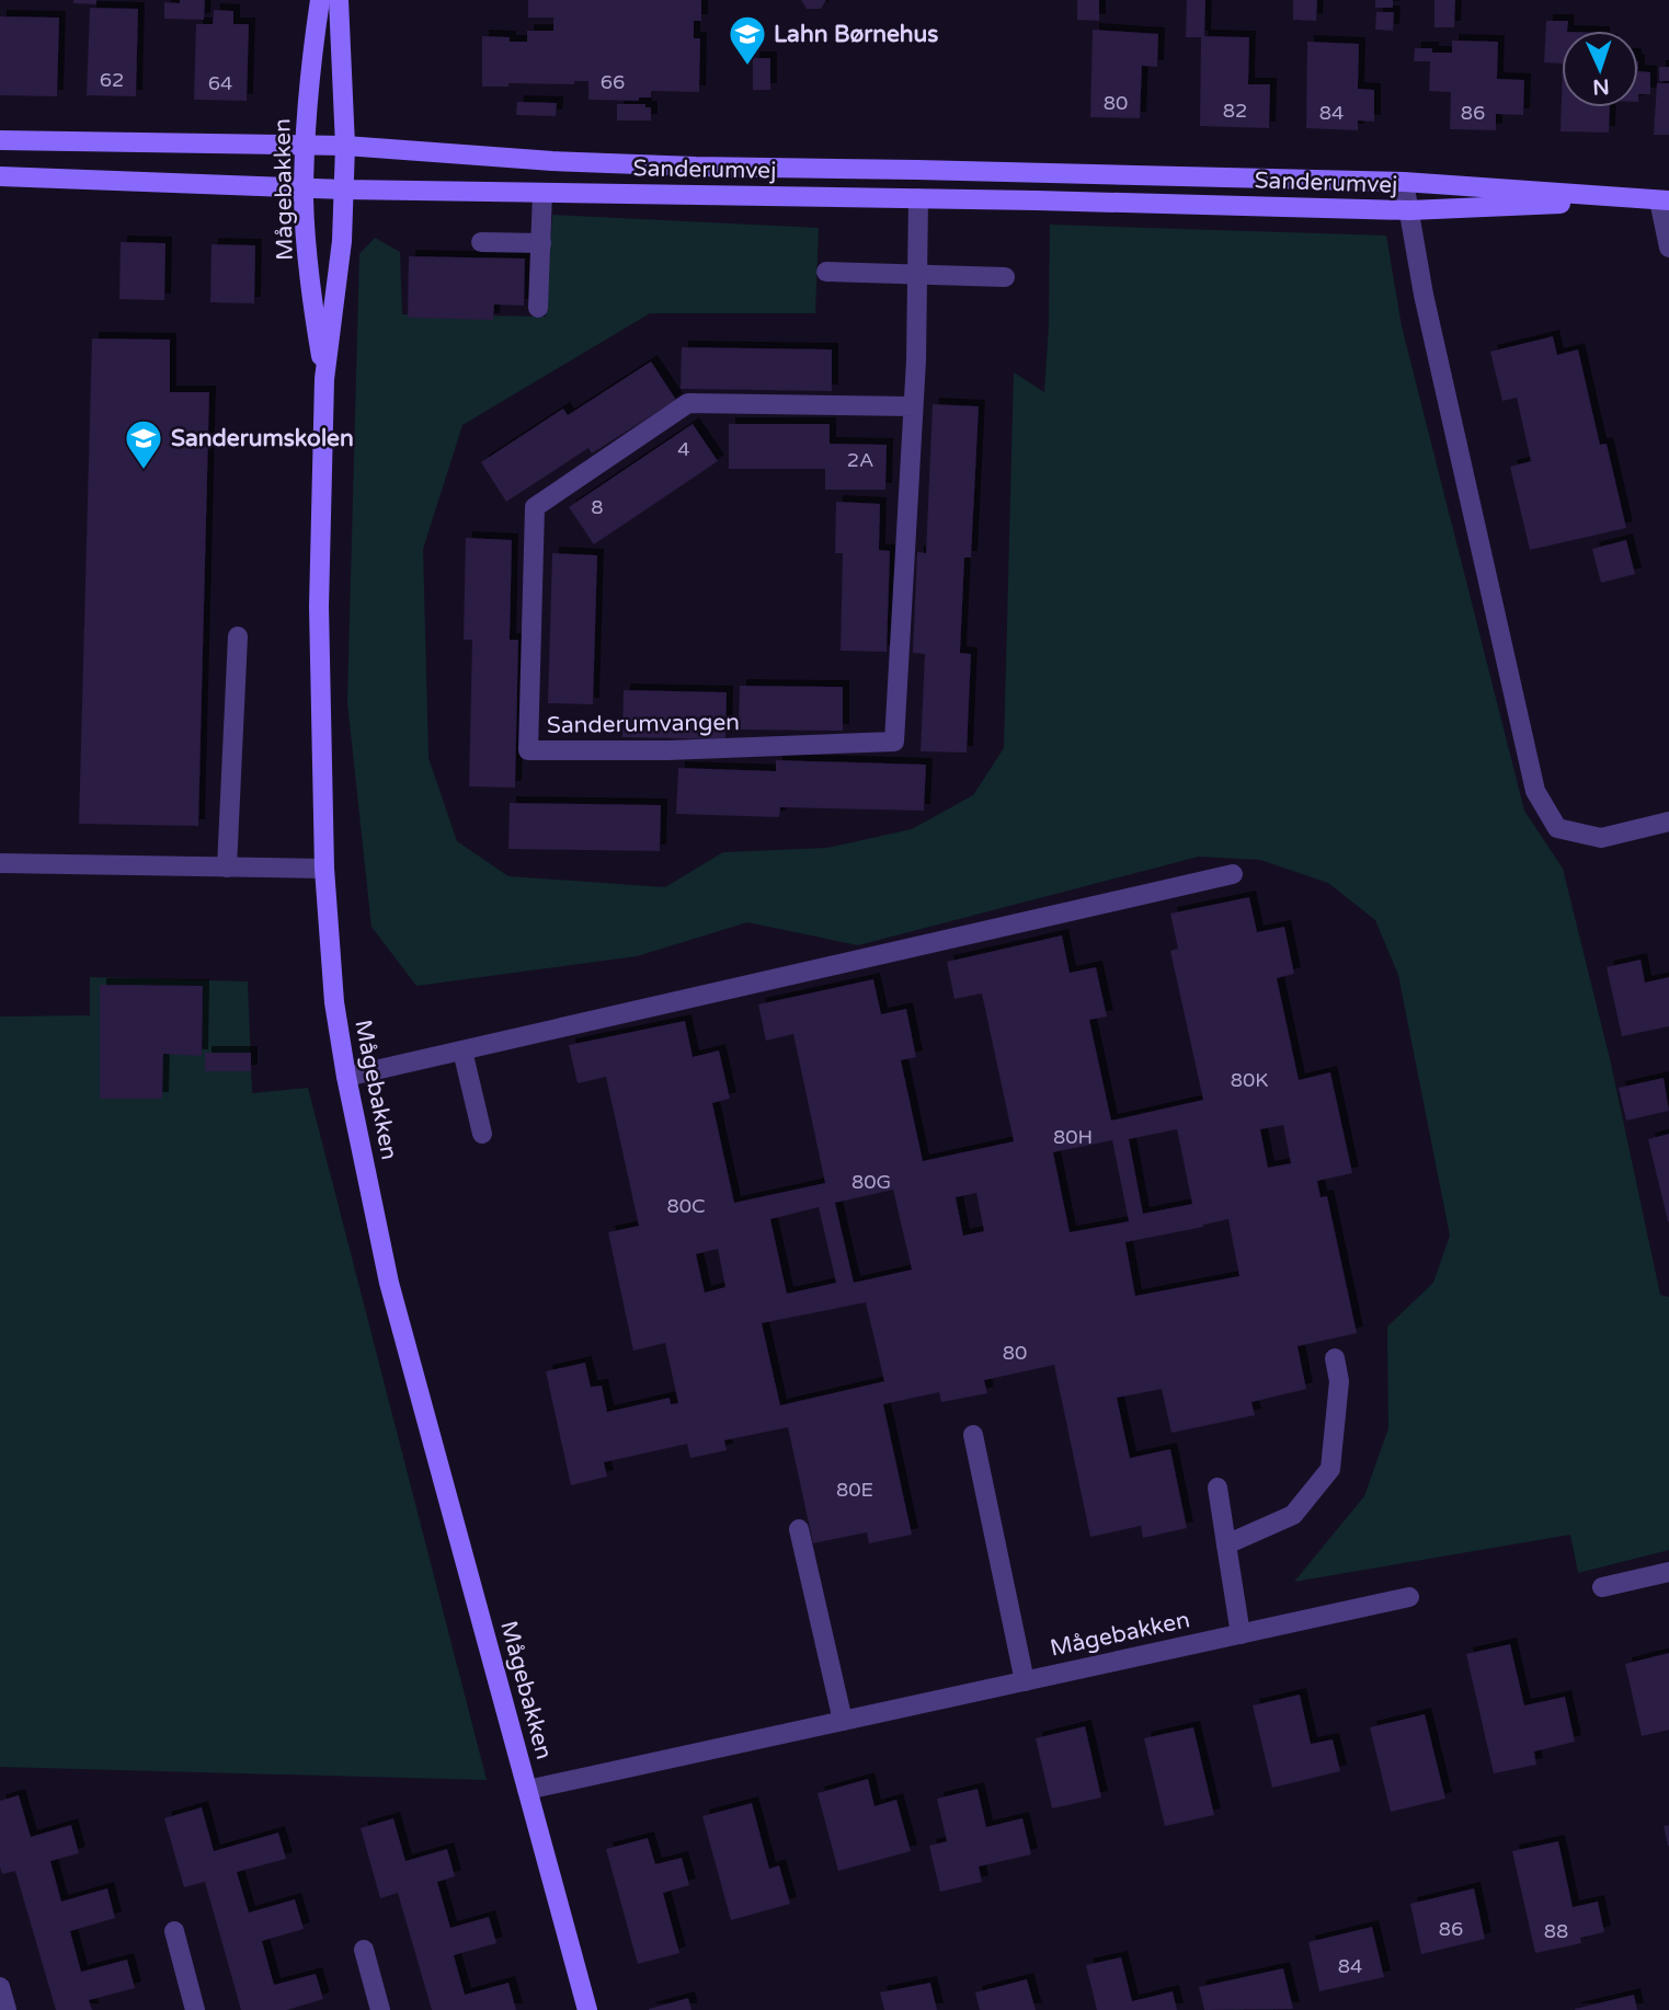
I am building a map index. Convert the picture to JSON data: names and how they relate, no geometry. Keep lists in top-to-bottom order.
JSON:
{
  "streets": {
    "street": ["Sanderumvej", "Mågebakken", "Sanderumvangen"]
  },
  "crossings": [
    ["Sanderumvej", "Mågebakken"],
    ["Sanderumvej", "Sanderumvangen"]
  ],
  "places": {
    "school or university": ["Lahn Børnehus", "Sanderumskolen"]
  },
  "house_numbers": [
    "62",
    "66",
    "64",
    "80",
    "82",
    "84",
    "86",
    "4",
    "2A",
    "8",
    "80K",
    "80H",
    "80G",
    "80C",
    "80",
    "80E",
    "86",
    "88",
    "84"
  ],
  "north": "bottom"
}
